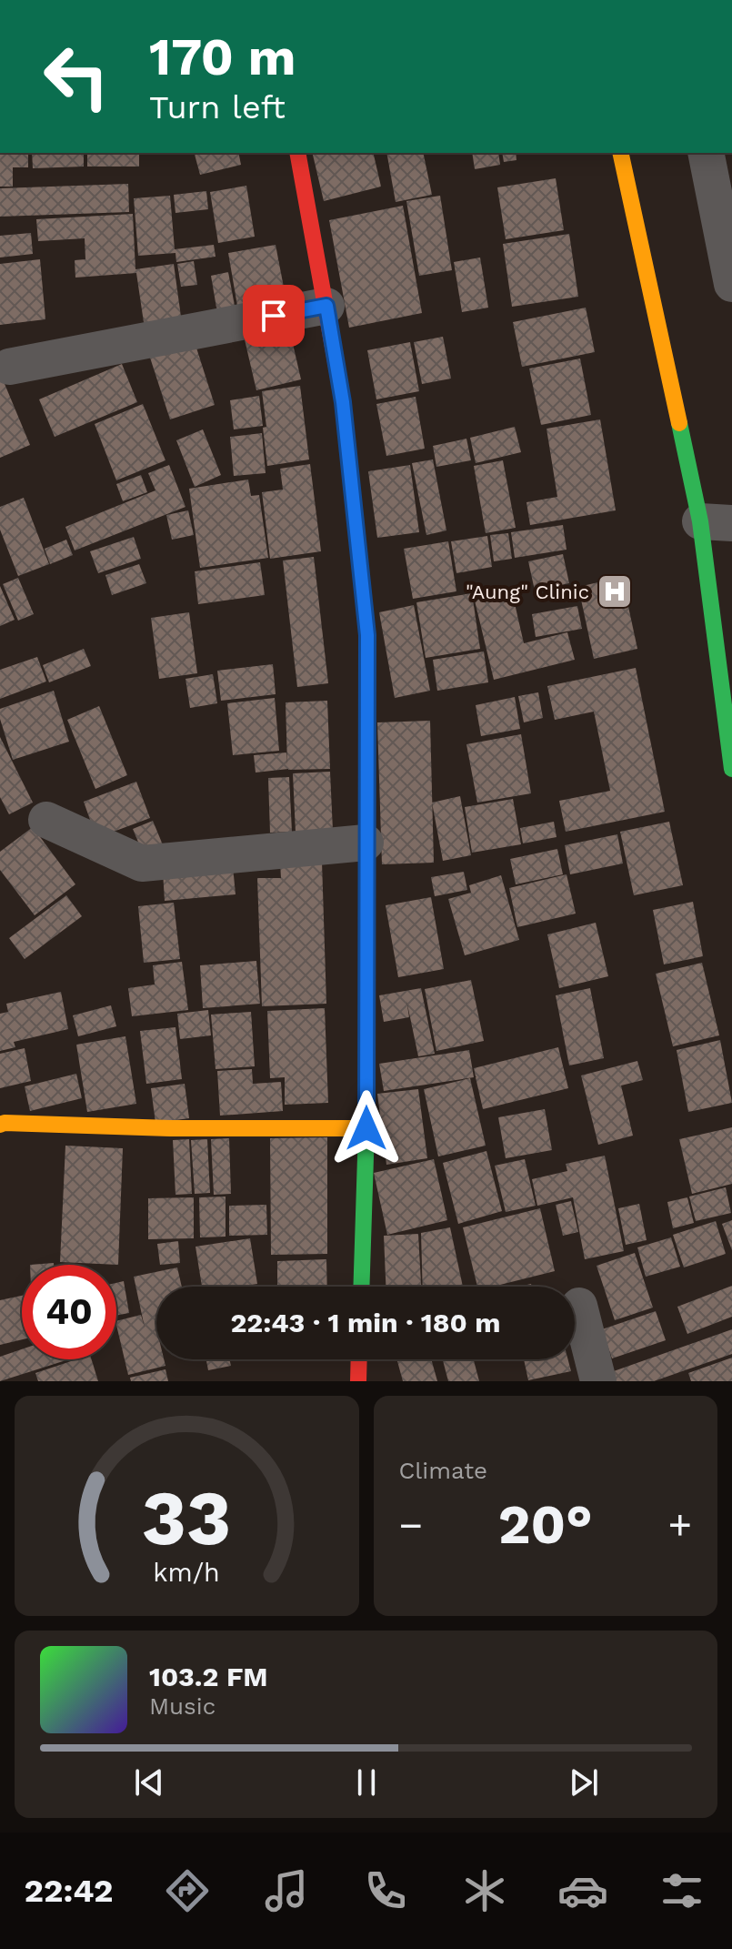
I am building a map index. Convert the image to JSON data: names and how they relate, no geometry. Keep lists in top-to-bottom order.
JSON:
{
  "places": {
    "hospital": ["\"Aung\" Clinic"]
  },
  "page": {
    "turn": ["170 m", "Turn left"],
    "limit": "40",
    "trip": "22:43 · 1 min · 180 m",
    "tile": "Climate",
    "heat": ["−", "20°", "+"],
    "song": ["103.2 FM", "Music"],
    "tabs": "22:42",
    "gauge": ["33", "km/h"]
  }
}
